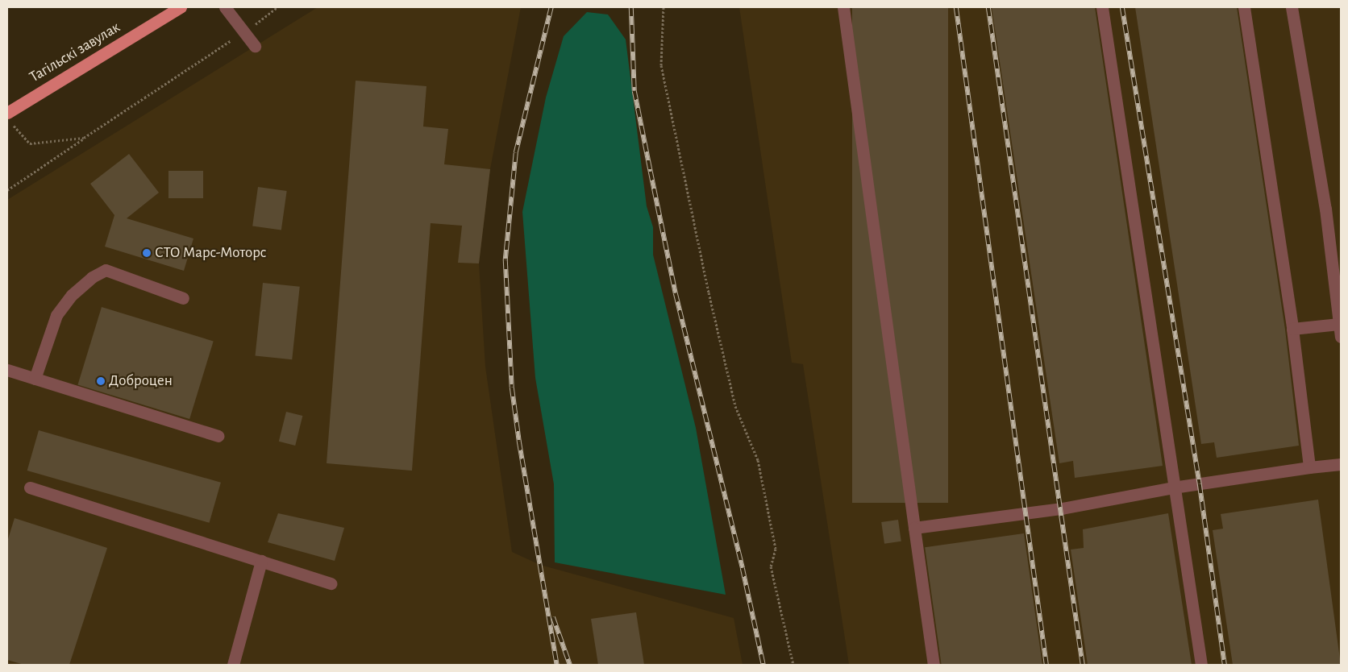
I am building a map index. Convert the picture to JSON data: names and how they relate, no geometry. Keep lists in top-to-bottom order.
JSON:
{
  "streets": {
    "main road": ["Тагільскі завулак"]
  },
  "places": ["СТО Марс-Моторс", "Доброцен"]
}
